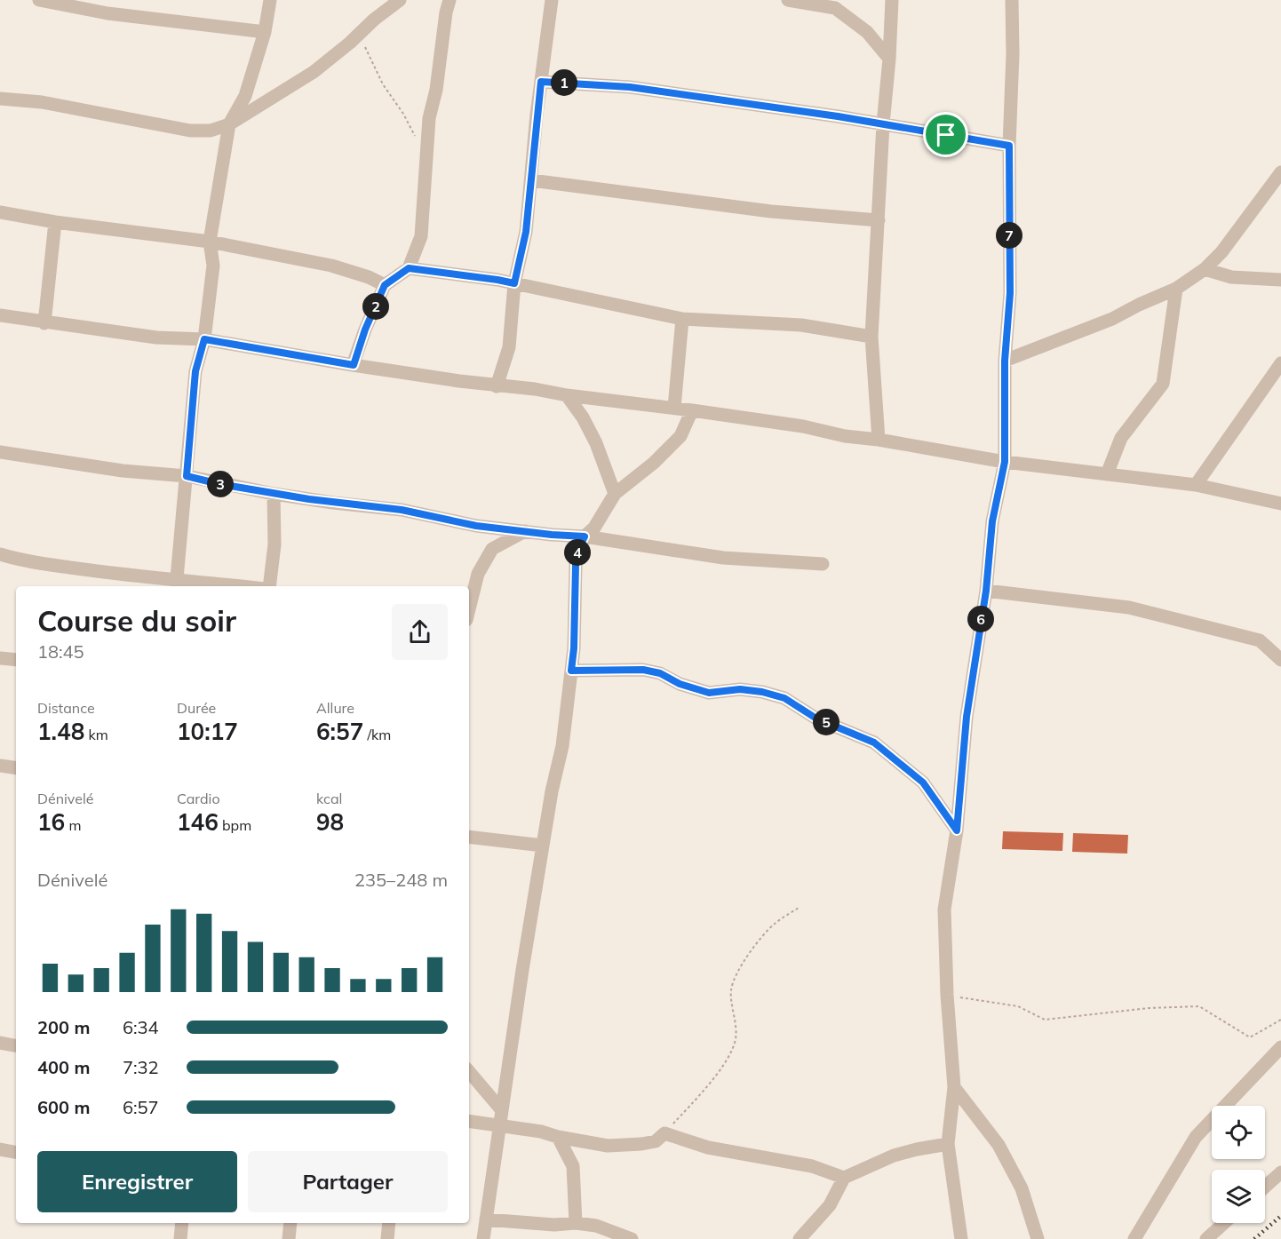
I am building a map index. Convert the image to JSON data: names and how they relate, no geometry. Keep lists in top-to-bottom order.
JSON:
{
  "page": {
    "pins": [
      "1",
      "7",
      "2",
      "3",
      "4",
      "6",
      "5"
    ],
    "heading": ["Course du soir", "18:45"],
    "stats": [
      ["Distance", "1.48 km"],
      ["Durée", "10:17"],
      ["Allure", "6:57 /km"],
      ["Dénivelé", "16 m"],
      ["Cardio", "146 bpm"],
      ["kcal", "98"]
    ],
    "chart": ["Dénivelé", "235–248 m"],
    "list": [
      {
        "name": "200 m",
        "note": "6:34"
      },
      {
        "name": "400 m",
        "note": "7:32"
      },
      {
        "name": "600 m",
        "note": "6:57"
      }
    ],
    "buttons": ["Enregistrer", "Partager"]
  }
}
